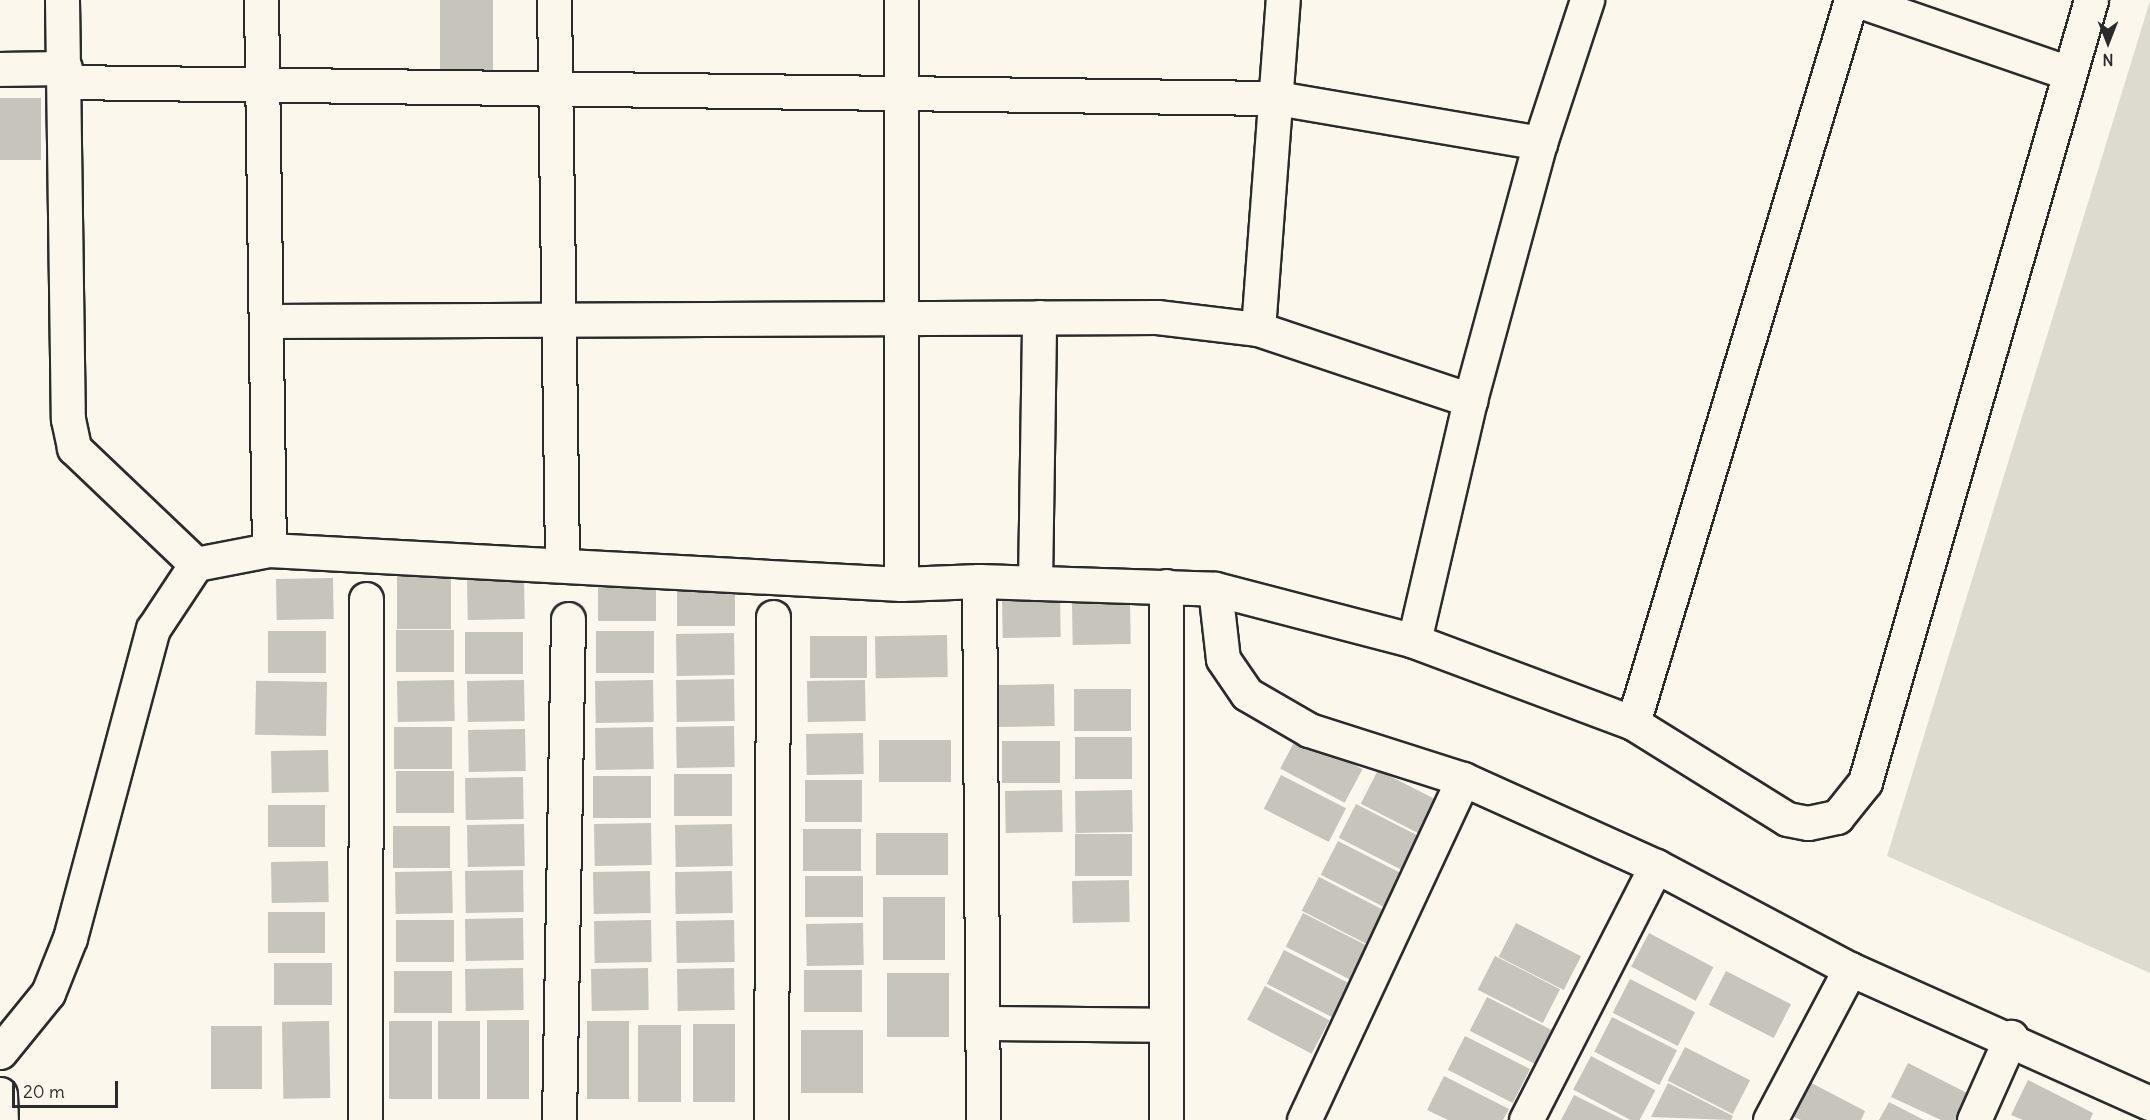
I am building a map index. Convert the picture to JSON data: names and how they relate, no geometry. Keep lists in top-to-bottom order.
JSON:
{
  "scale_bar": "20 m",
  "north": "bottom"
}
